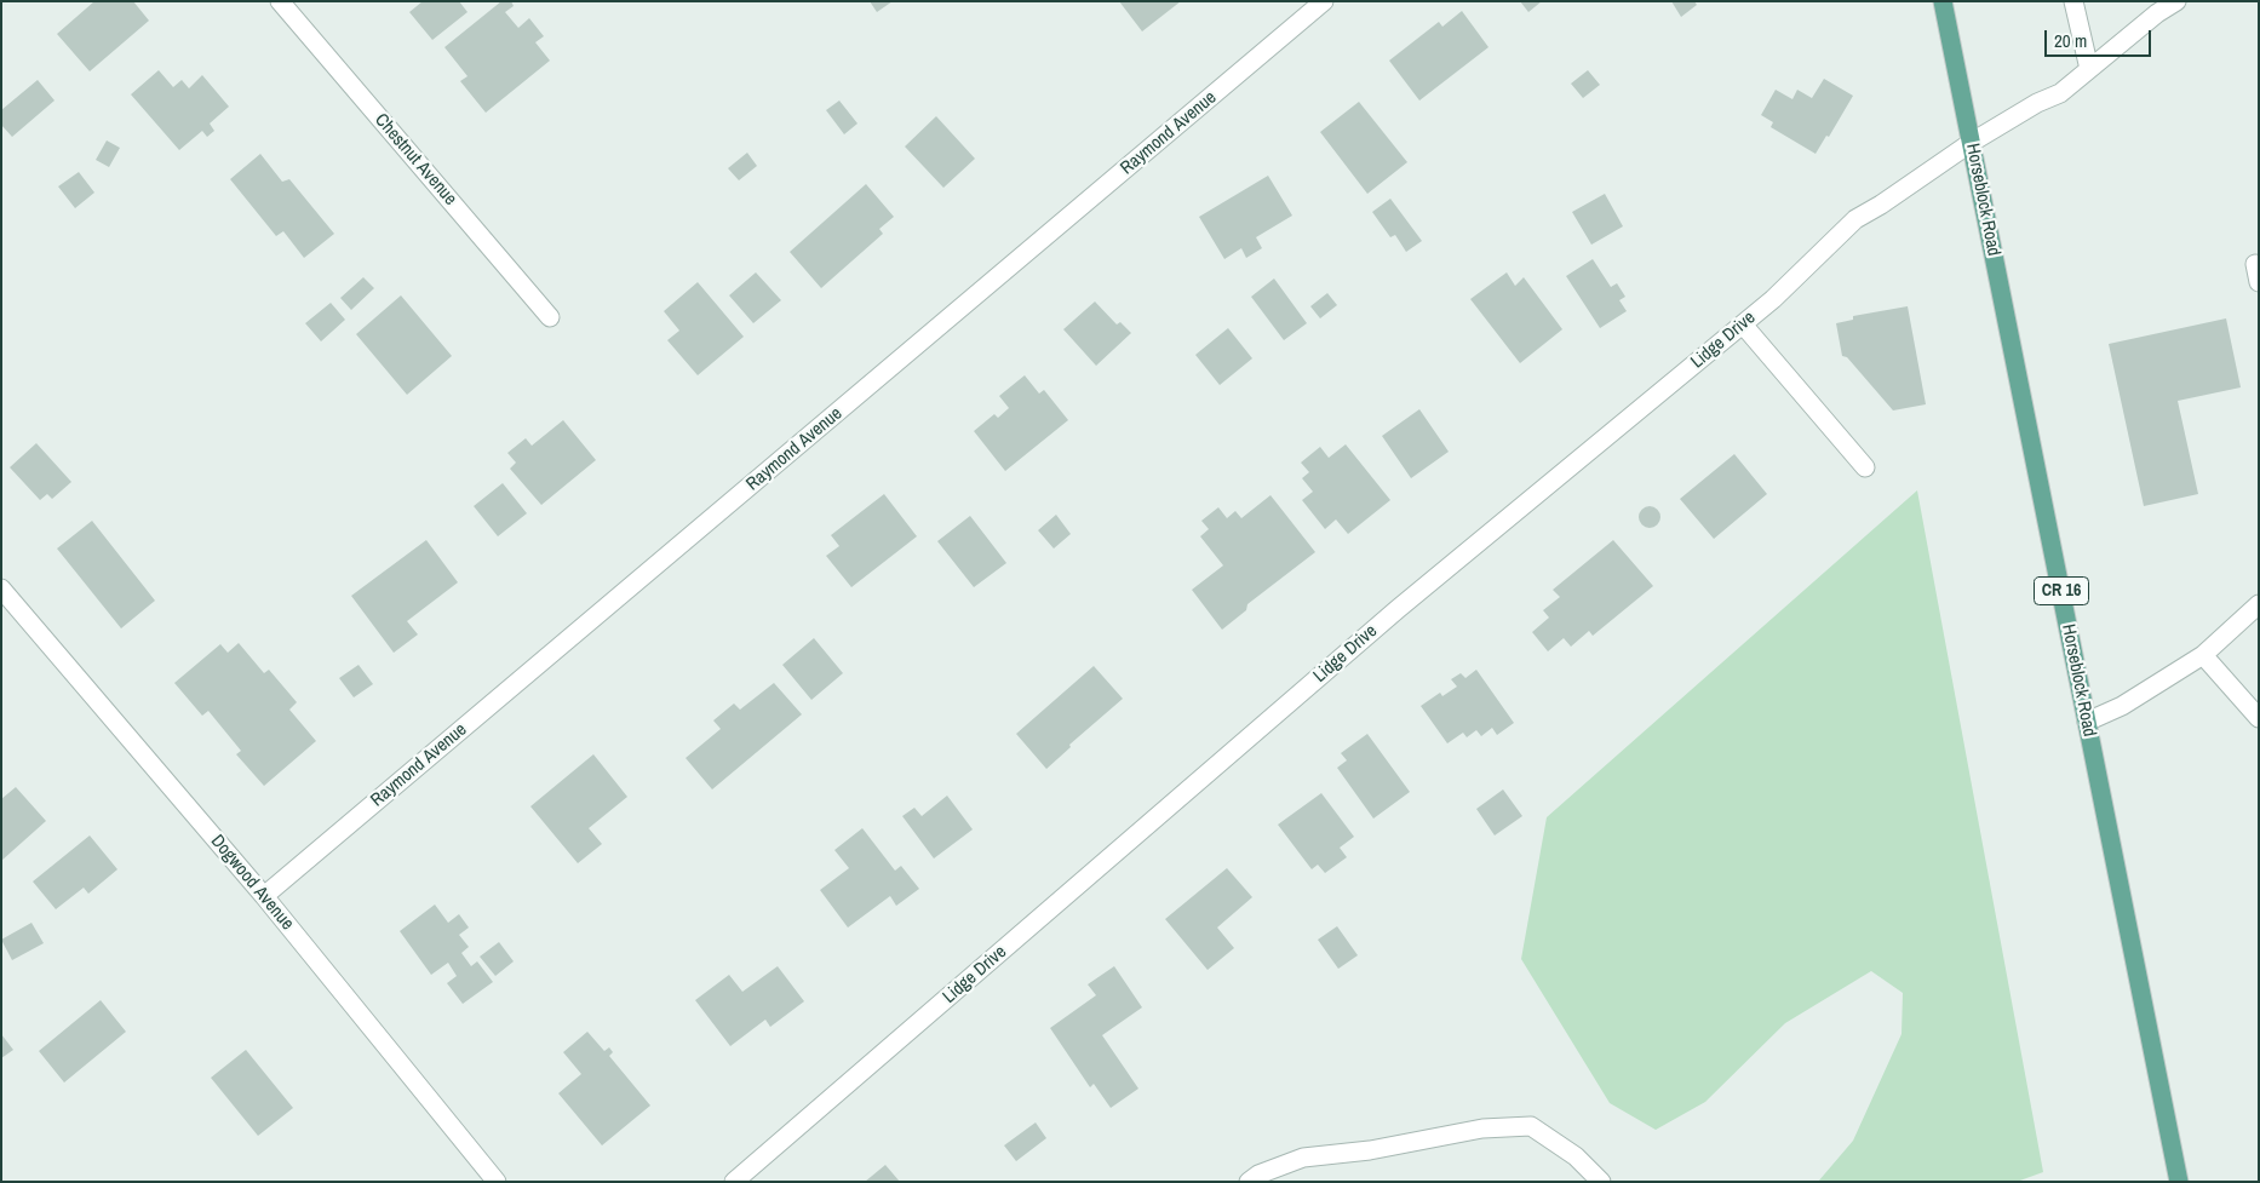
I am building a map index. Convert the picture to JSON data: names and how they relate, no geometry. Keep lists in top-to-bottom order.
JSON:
{
  "streets": {
    "main road": ["Horseblock Road", "CR 16"],
    "street": [
      "Raymond Avenue",
      "Chestnut Avenue",
      "Lidge Drive",
      "Dogwood Avenue"
    ]
  },
  "crossings": [
    ["Raymond Avenue", "Dogwood Avenue"],
    ["Horseblock Road", "Lidge Drive"]
  ],
  "scale_bar": "20 m"
}
